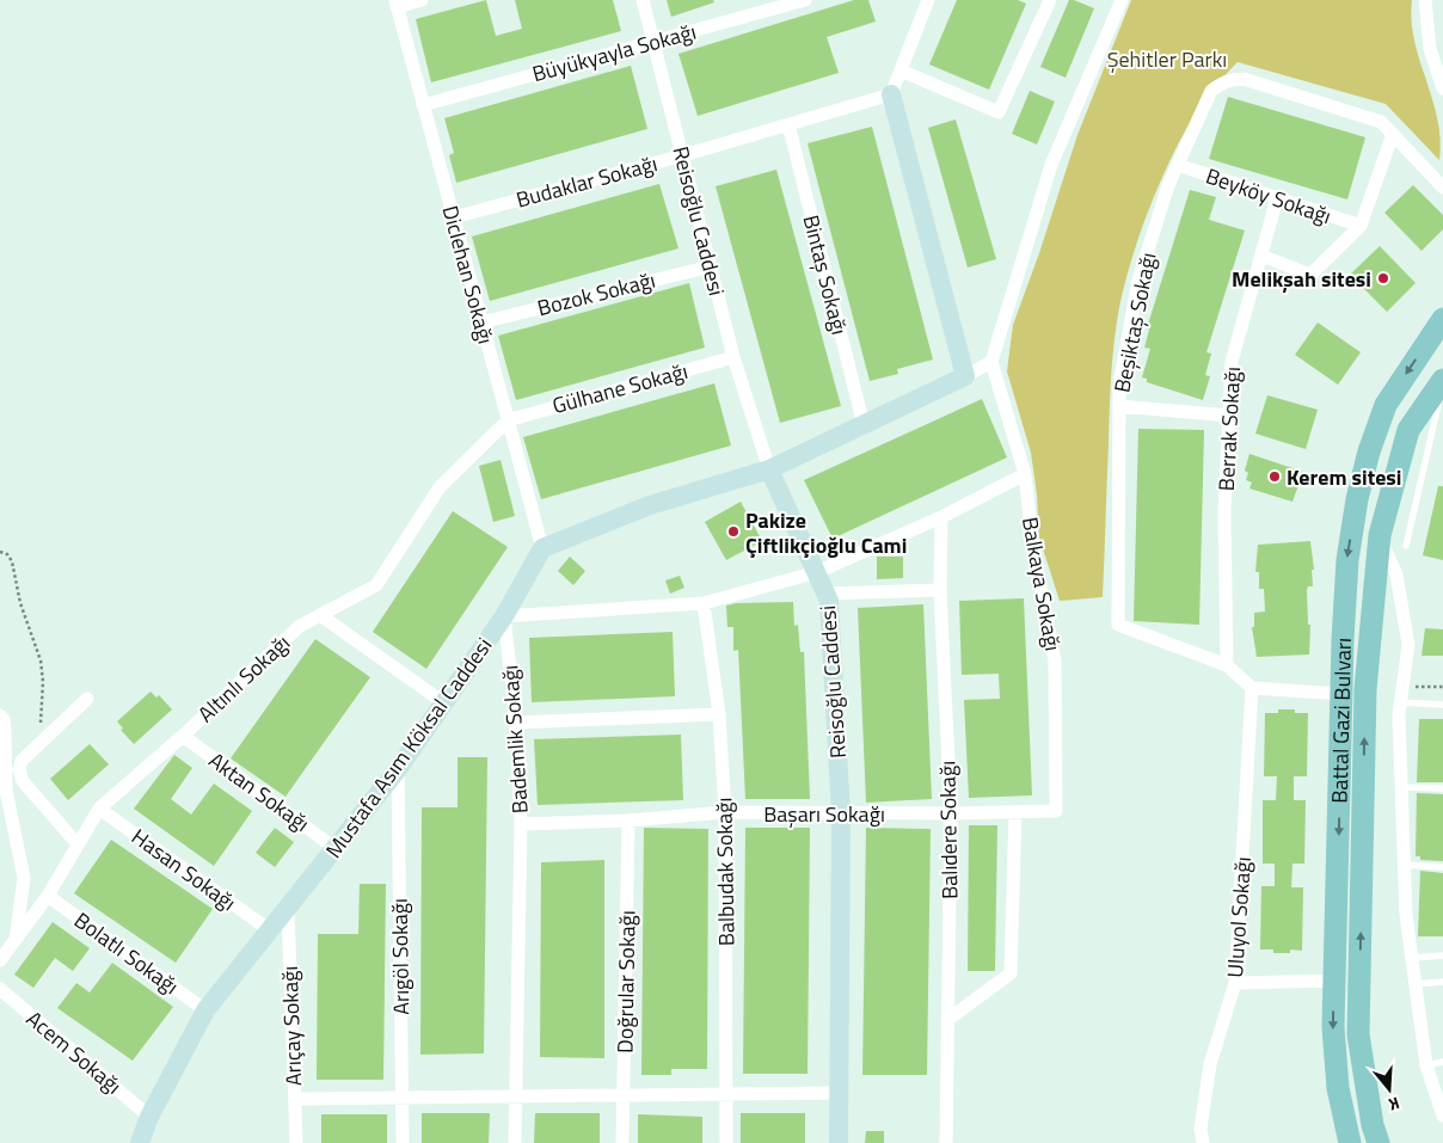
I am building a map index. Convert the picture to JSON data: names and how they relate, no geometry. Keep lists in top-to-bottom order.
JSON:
{
  "streets": {
    "main road": ["Battal Gazi Bulvarı"],
    "street": [
      "Büyükyayla Sokağı",
      "Budaklar Sokağı",
      "Beyköy Sokağı",
      "Reisoğlu Caddesi",
      "Diclehan Sokağı",
      "Bintaş Sokağı",
      "Bozok Sokağı",
      "Beşiktaş Sokağı",
      "Gülhane Sokağı",
      "Berrak Sokağı",
      "Balkaya Sokağı",
      "Altınlı Sokağı",
      "Bademlik Sokağı",
      "Mustafa Asım Köksal Caddesi",
      "Aktan Sokağı",
      "Başarı Sokağı",
      "Balıdere Sokağı",
      "Hasan Sokağı",
      "Balbudak Sokağı",
      "Uluyol Sokağı",
      "Bolatlı Sokağı",
      "Arıgöl Sokağı",
      "Doğrular Sokağı",
      "Arıçay Sokağı",
      "Acem Sokağı"
    ]
  },
  "crossings": [
    ["Büyükyayla Sokağı", "Reisoğlu Caddesi"],
    ["Büyükyayla Sokağı", "Diclehan Sokağı"],
    ["Budaklar Sokağı", "Reisoğlu Caddesi"],
    ["Budaklar Sokağı", "Diclehan Sokağı"],
    ["Budaklar Sokağı", "Bintaş Sokağı"],
    ["Beyköy Sokağı", "Beşiktaş Sokağı"],
    ["Beyköy Sokağı", "Berrak Sokağı"],
    ["Reisoğlu Caddesi", "Bozok Sokağı"],
    ["Reisoğlu Caddesi", "Gülhane Sokağı"],
    ["Reisoğlu Caddesi", "Başarı Sokağı"],
    ["Diclehan Sokağı", "Bozok Sokağı"],
    ["Diclehan Sokağı", "Gülhane Sokağı"],
    ["Diclehan Sokağı", "Altınlı Sokağı"],
    ["Diclehan Sokağı", "Mustafa Asım Köksal Caddesi"],
    ["Beşiktaş Sokağı", "Berrak Sokağı"],
    ["Gülhane Sokağı", "Altınlı Sokağı"],
    ["Balkaya Sokağı", "Başarı Sokağı"],
    ["Altınlı Sokağı", "Aktan Sokağı"],
    ["Altınlı Sokağı", "Hasan Sokağı"],
    ["Altınlı Sokağı", "Bolatlı Sokağı"],
    ["Bademlik Sokağı", "Mustafa Asım Köksal Caddesi"],
    ["Bademlik Sokağı", "Başarı Sokağı"],
    ["Mustafa Asım Köksal Caddesi", "Aktan Sokağı"],
    ["Mustafa Asım Köksal Caddesi", "Hasan Sokağı"],
    ["Mustafa Asım Köksal Caddesi", "Bolatlı Sokağı"],
    ["Mustafa Asım Köksal Caddesi", "Arıgöl Sokağı"],
    ["Mustafa Asım Köksal Caddesi", "Arıçay Sokağı"],
    ["Mustafa Asım Köksal Caddesi", "Acem Sokağı"],
    ["Başarı Sokağı", "Balıdere Sokağı"],
    ["Başarı Sokağı", "Balbudak Sokağı"],
    ["Başarı Sokağı", "Doğrular Sokağı"]
  ],
  "parks": ["Şehitler Parkı"],
  "places": ["Melikşah sitesi", "Kerem sitesi", "Pakize Çiftlikçioğlu Cami"],
  "north": "bottom"
}
